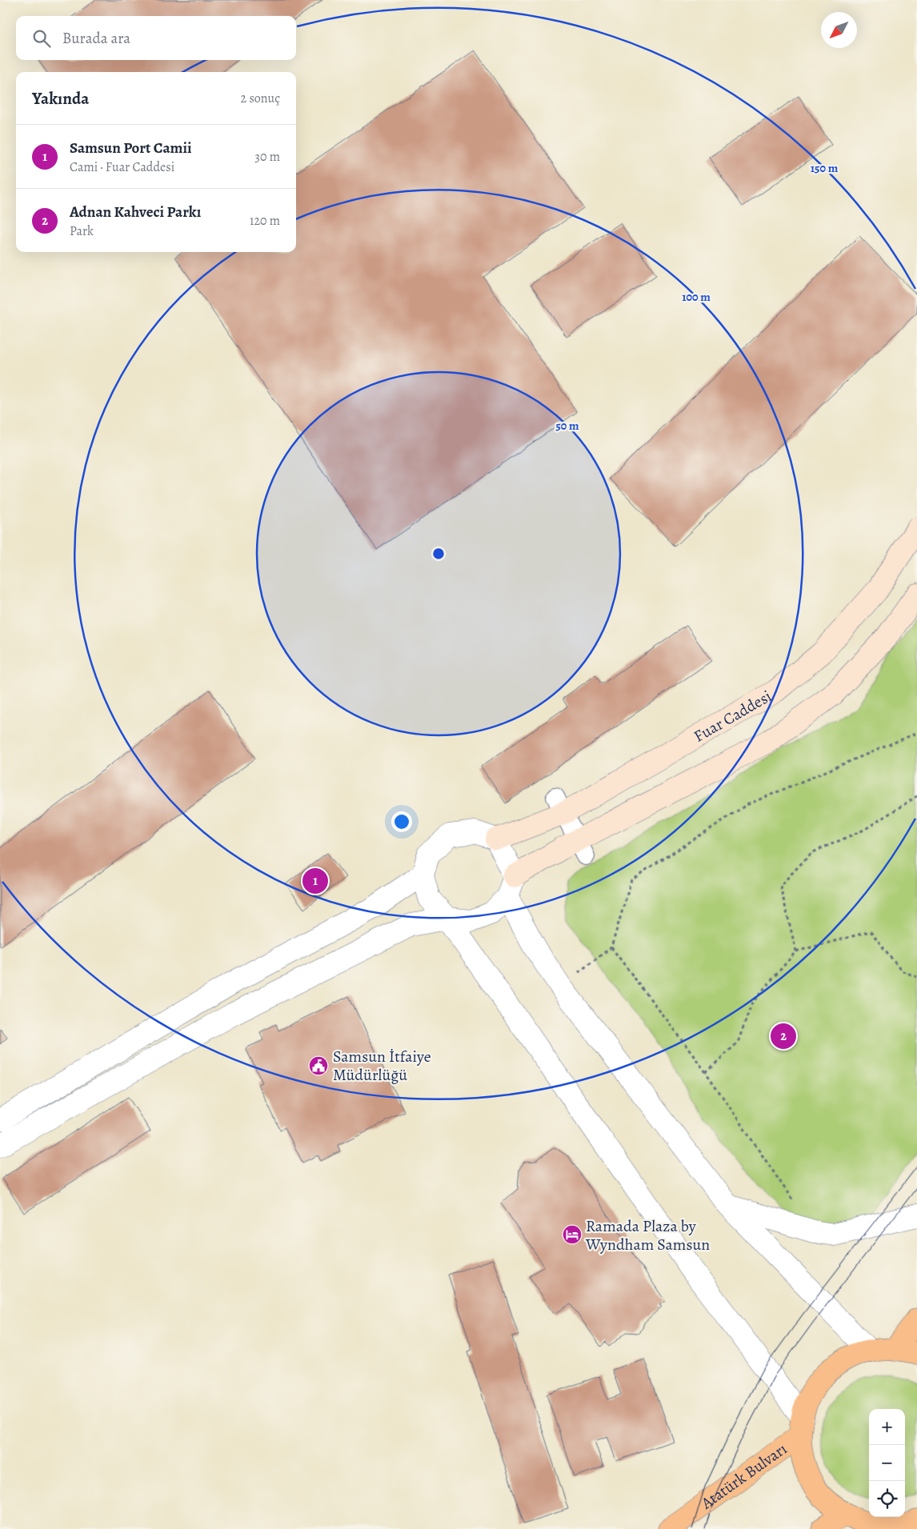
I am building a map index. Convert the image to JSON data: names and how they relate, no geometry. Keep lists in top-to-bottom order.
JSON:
{
  "streets": {
    "main road": ["Fuar Caddesi", "Atatürk Bulvarı"]
  },
  "places": {
    "public building": ["Samsun İtfaiye Müdürlüğü"],
    "hotel": ["Ramada Plaza by Wyndham Samsun"]
  },
  "north": "bottom left",
  "page": {
    "search": "Burada ara",
    "heading": ["Yakında", "2 sonuç"],
    "list": [
      {
        "mark": "1",
        "name": "Samsun Port Camii",
        "note": "Cami · Fuar Caddesi",
        "value": "30 m"
      },
      {
        "mark": "2",
        "name": "Adnan Kahveci Parkı",
        "note": "Park",
        "value": "120 m"
      }
    ],
    "pins": ["1", "2"],
    "map_buttons": ["+", "−"]
  },
  "rings": ["150 m", "100 m", "50 m"]
}
